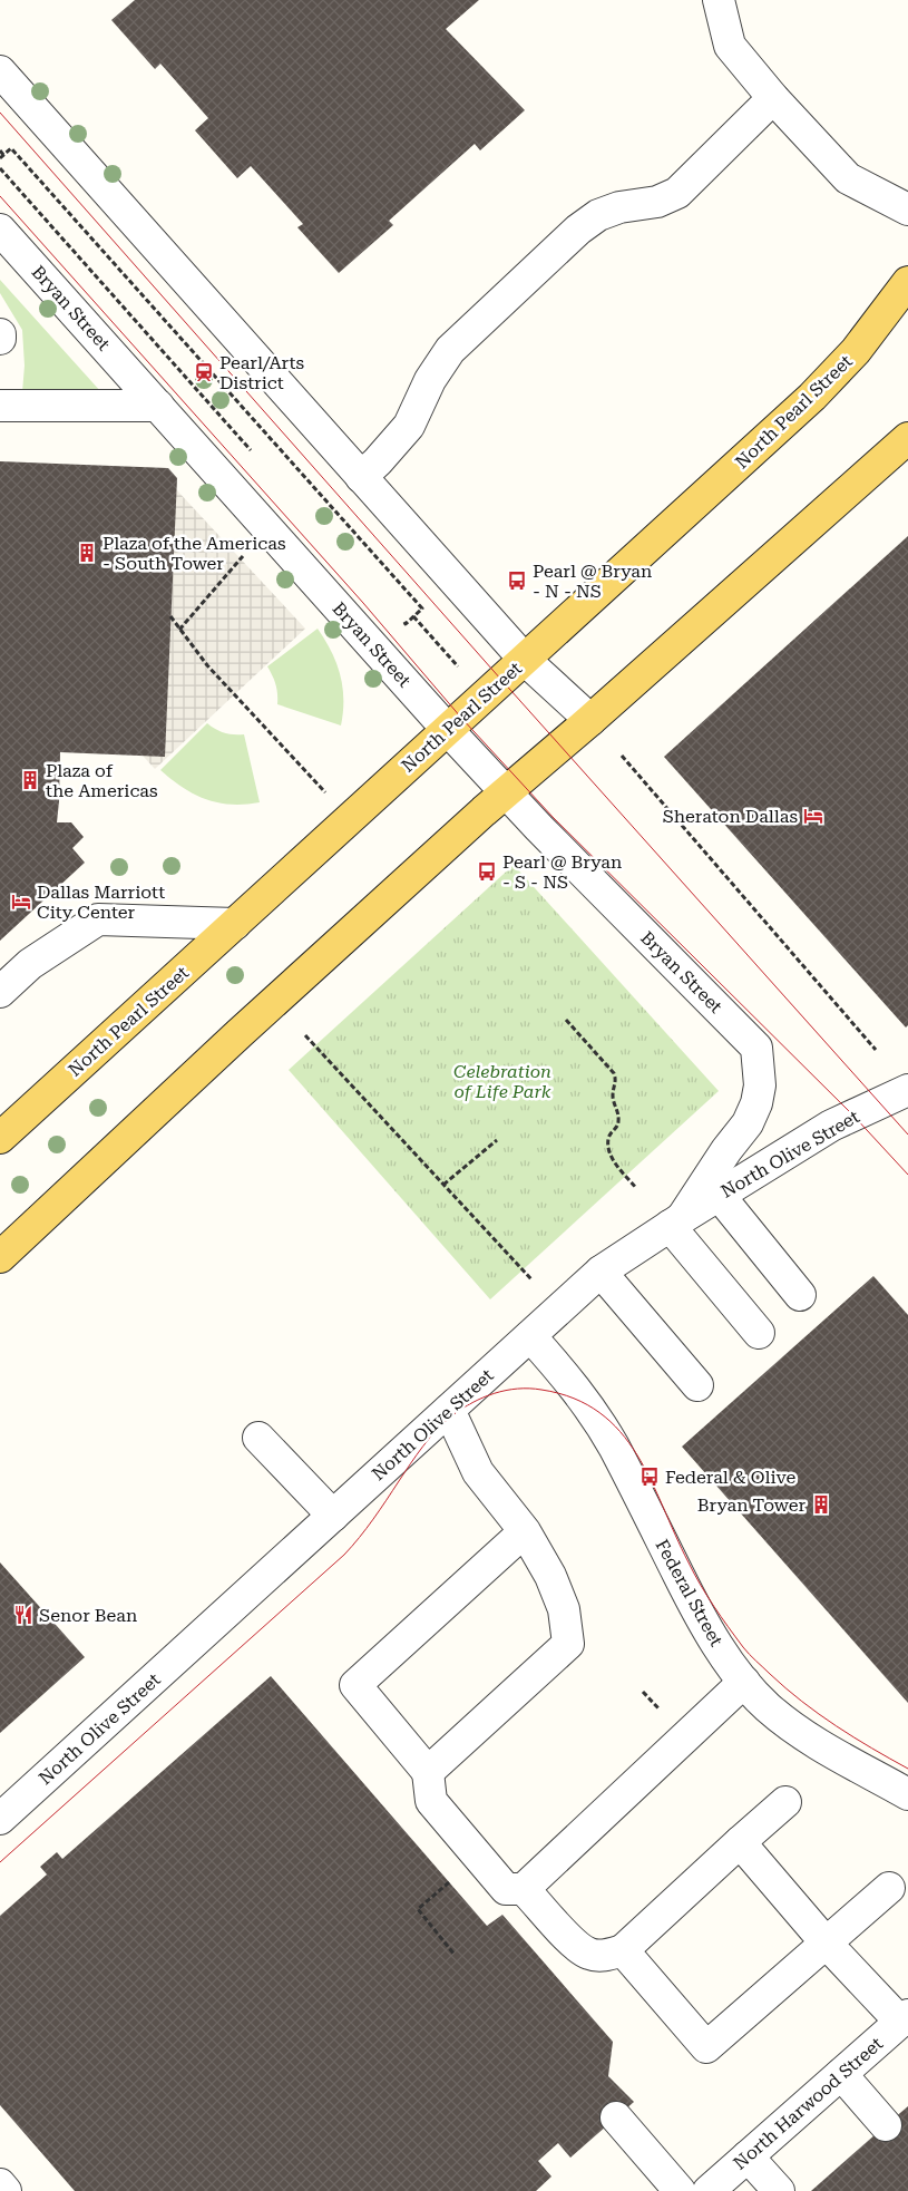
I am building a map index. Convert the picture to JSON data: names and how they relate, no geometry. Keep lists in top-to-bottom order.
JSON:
{
  "streets": {
    "main road": ["North Pearl Street"],
    "street": [
      "Bryan Street",
      "North Olive Street",
      "Federal Street",
      "North Harwood Street"
    ]
  },
  "crossings": [
    ["Bryan Street", "North Pearl Street"],
    ["Bryan Street", "North Olive Street"],
    ["North Olive Street", "Federal Street"]
  ],
  "parks": ["Celebration of Life Park"],
  "places": {
    "station": ["Pearl/Arts District"],
    "building": ["Plaza of the Americas - South Tower", "Plaza of the Americas", "Bryan Tower"],
    "bus stop": ["Pearl @ Bryan - N - NS", "Pearl @ Bryan - S - NS", "Federal & Olive"],
    "hotel": ["Sheraton Dallas", "Dallas Marriott City Center"],
    "restaurant": ["Senor Bean"]
  }
}
